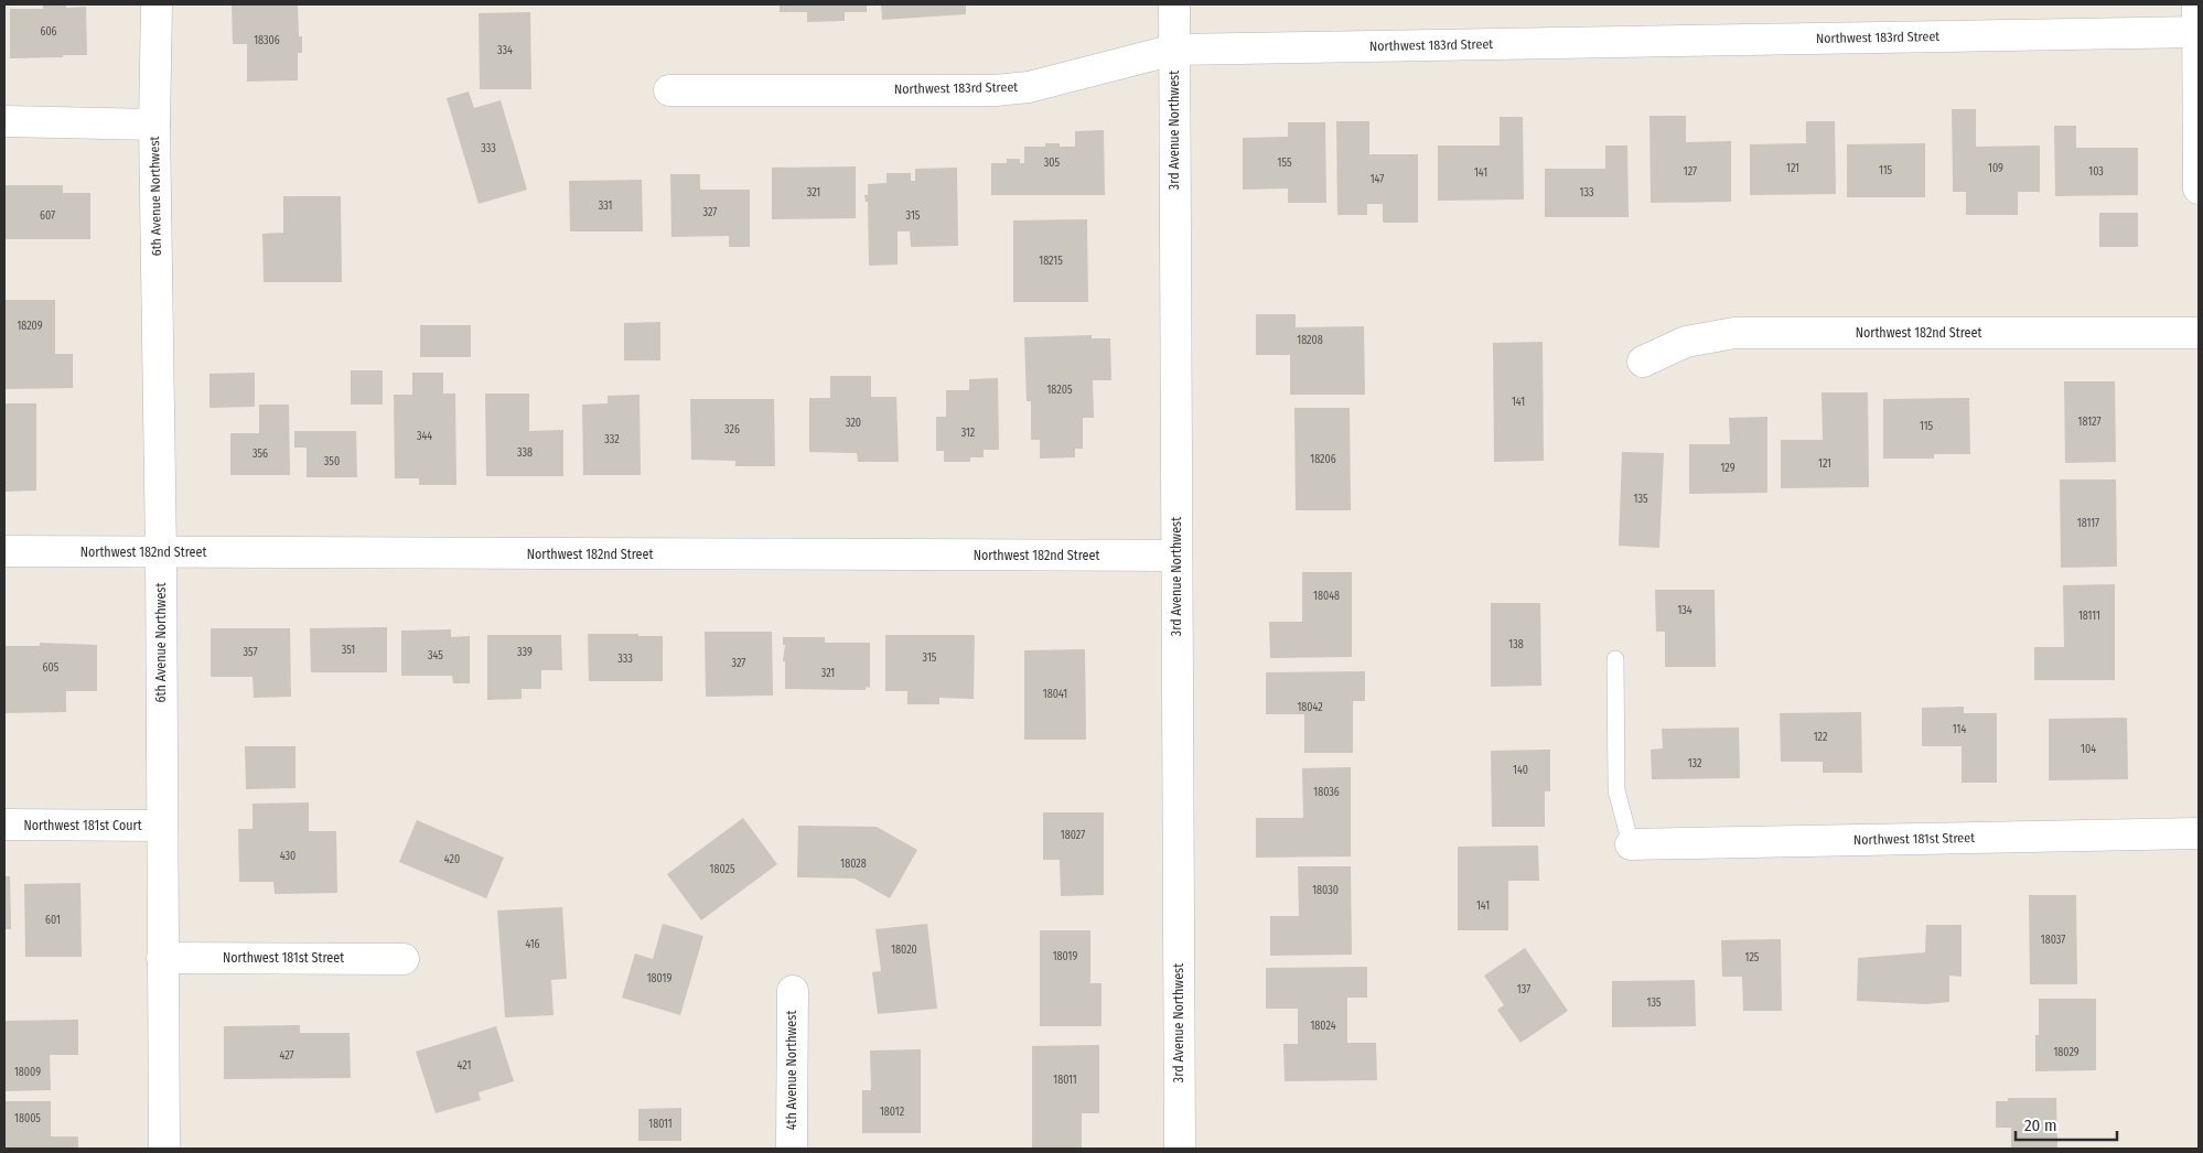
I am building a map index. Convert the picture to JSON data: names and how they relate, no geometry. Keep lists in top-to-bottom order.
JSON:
{
  "streets": {
    "street": [
      "Northwest 183rd Street",
      "3rd Avenue Northwest",
      "6th Avenue Northwest",
      "Northwest 182nd Street",
      "Northwest 181st Court",
      "Northwest 181st Street",
      "4th Avenue Northwest"
    ]
  },
  "crossings": [
    ["Northwest 183rd Street", "3rd Avenue Northwest"],
    ["3rd Avenue Northwest", "Northwest 182nd Street"],
    ["6th Avenue Northwest", "Northwest 182nd Street"],
    ["6th Avenue Northwest", "Northwest 181st Court"],
    ["6th Avenue Northwest", "Northwest 181st Street"]
  ],
  "house_numbers": [
    "606",
    "18306",
    "334",
    "333",
    "305",
    "155",
    "121",
    "109",
    "115",
    "127",
    "103",
    "141",
    "147",
    "321",
    "133",
    "331",
    "327",
    "607",
    "315",
    "18215",
    "18209",
    "18208",
    "18205",
    "141",
    "18127",
    "320",
    "115",
    "326",
    "312",
    "344",
    "332",
    "338",
    "356",
    "18206",
    "350",
    "121",
    "129",
    "135",
    "18117",
    "18048",
    "134",
    "18111",
    "138",
    "351",
    "357",
    "339",
    "345",
    "315",
    "333",
    "327",
    "605",
    "321",
    "18041",
    "18042",
    "114",
    "122",
    "104",
    "132",
    "140",
    "18036",
    "18027",
    "430",
    "420",
    "18028",
    "18025",
    "18030",
    "141",
    "601",
    "18037",
    "416",
    "18020",
    "18019",
    "125",
    "18019",
    "137",
    "135",
    "18024",
    "18029",
    "427",
    "421",
    "18009",
    "18011",
    "18012",
    "18005",
    "18011"
  ],
  "scale_bar": "20 m"
}
